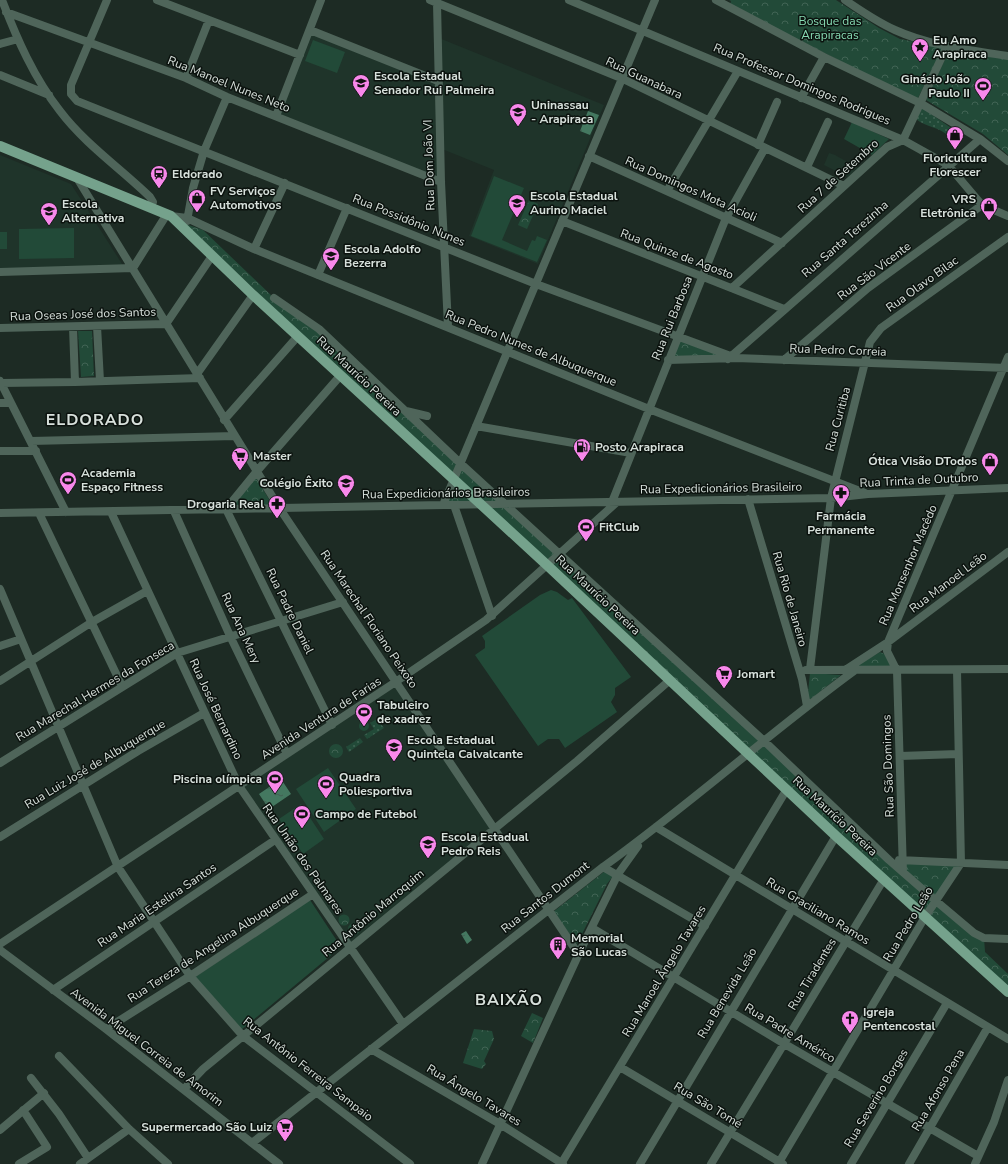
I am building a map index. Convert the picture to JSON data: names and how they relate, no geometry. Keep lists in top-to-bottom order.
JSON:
{
  "streets": {
    "main road": ["Rua Maurício Pereira"],
    "street": [
      "Rua Guanabara",
      "Rua Manoel Nunes Neto",
      "Rua Professor Domingos Rodrigues",
      "Rua Dom João VI",
      "Rua 7 de Setembro",
      "Rua Domingos Mota Acioli",
      "Rua Possidônio Nunes",
      "Rua Santa Terezinha",
      "Rua Quinze de Agosto",
      "Rua São Vicente",
      "Rua Olavo Bilac",
      "Rua Oseas José dos Santos",
      "Rua Rui Barbosa",
      "Rua Pedro Nunes de Albuquerque",
      "Rua Pedro Correia",
      "Rua Curitiba",
      "Rua Trinta de Outubro",
      "Rua Expedicionários Brasileiro",
      "Rua Expedicionários Brasileiros",
      "Rua Monsenhor Macêdo",
      "Rua Manoel Leão",
      "Rua Rio de Janeiro",
      "Rua Padre Daniel",
      "Rua Marechal Floriano Peixoto",
      "Rua Ana Mery",
      "Rua Marechal Hermes da Fonseca",
      "Rua José Bernardino",
      "Avenida Ventura de Farias",
      "Rua Luiz José de Albuquerque",
      "Rua São Domingos",
      "Rua União dos Palmares",
      "Rua Santos Dumont",
      "Rua Maria Estelina Santos",
      "Rua Graciliano Ramos",
      "Rua Antônio Marroquim",
      "Rua Pedro Leão",
      "Rua Tereza de Angelina Albuquerque",
      "Rua Manoel Ângelo Tavares",
      "Rua Tiradentes",
      "Rua Benevida Leão",
      "Rua Padre Américo",
      "Avenida Miguel Correia de Amorim",
      "Rua Antônio Ferreira Sampaio",
      "Rua Afonso Pena",
      "Rua Ângelo Tavares",
      "Rua Severino Borges",
      "Rua São Tomé"
    ]
  },
  "crossings": [
    ["Rua Guanabara", "Rua Dom João VI"],
    ["Rua Guanabara", "Rua 7 de Setembro"],
    ["Rua Guanabara", "Rua Rui Barbosa"],
    ["Rua Manoel Nunes Neto", "Rua Dom João VI"],
    ["Rua Manoel Nunes Neto", "Rua Possidônio Nunes"],
    ["Rua Professor Domingos Rodrigues", "Rua 7 de Setembro"],
    ["Rua Professor Domingos Rodrigues", "Rua Santa Terezinha"],
    ["Rua Professor Domingos Rodrigues", "Rua São Vicente"],
    ["Rua Dom João VI", "Rua Possidônio Nunes"],
    ["Rua Dom João VI", "Rua Pedro Nunes de Albuquerque"],
    ["Rua 7 de Setembro", "Rua Domingos Mota Acioli"],
    ["Rua 7 de Setembro", "Rua Quinze de Agosto"],
    ["Rua Domingos Mota Acioli", "Rua Rui Barbosa"],
    ["Rua Possidônio Nunes", "Rua Santa Terezinha"],
    ["Rua Possidônio Nunes", "Rua Rui Barbosa"],
    ["Rua Possidônio Nunes", "Rua Pedro Correia"],
    ["Rua Santa Terezinha", "Rua Quinze de Agosto"],
    ["Rua Santa Terezinha", "Rua Pedro Correia"],
    ["Rua Quinze de Agosto", "Rua Rui Barbosa"],
    ["Rua São Vicente", "Rua Pedro Correia"],
    ["Rua Olavo Bilac", "Rua Pedro Correia"],
    ["Rua Olavo Bilac", "Rua Curitiba"],
    ["Rua Oseas José dos Santos", "Rua Marechal Floriano Peixoto"],
    ["Rua Rui Barbosa", "Rua Pedro Nunes de Albuquerque"],
    ["Rua Rui Barbosa", "Rua Pedro Correia"],
    ["Rua Rui Barbosa", "Rua Expedicionários Brasileiro"],
    ["Rua Rui Barbosa", "Rua Expedicionários Brasileiros"],
    ["Rua Rui Barbosa", "Avenida Ventura de Farias"],
    ["Rua Pedro Nunes de Albuquerque", "Rua Maurício Pereira"],
    ["Rua Pedro Nunes de Albuquerque", "Rua Curitiba"],
    ["Rua Pedro Nunes de Albuquerque", "Rua Trinta de Outubro"],
    ["Rua Pedro Correia", "Rua Curitiba"],
    ["Rua Pedro Correia", "Rua Monsenhor Macêdo"],
    ["Rua Maurício Pereira", "Rua Expedicionários Brasileiros"],
    ["Rua Maurício Pereira", "Rua Marechal Floriano Peixoto"],
    ["Rua Maurício Pereira", "Avenida Ventura de Farias"],
    ["Rua Maurício Pereira", "Rua São Domingos"],
    ["Rua Maurício Pereira", "Rua Santos Dumont"],
    ["Rua Maurício Pereira", "Rua Antônio Marroquim"],
    ["Rua Maurício Pereira", "Rua Pedro Leão"],
    ["Rua Maurício Pereira", "Rua Manoel Ângelo Tavares"],
    ["Rua Maurício Pereira", "Rua Tiradentes"],
    ["Rua Maurício Pereira", "Rua Benevida Leão"],
    ["Rua Curitiba", "Rua Trinta de Outubro"],
    ["Rua Curitiba", "Rua Expedicionários Brasileiro"],
    ["Rua Trinta de Outubro", "Rua Expedicionários Brasileiro"],
    ["Rua Trinta de Outubro", "Rua Monsenhor Macêdo"],
    ["Rua Expedicionários Brasileiro", "Rua Expedicionários Brasileiros"],
    ["Rua Expedicionários Brasileiro", "Rua Rio de Janeiro"],
    ["Rua Expedicionários Brasileiro", "Avenida Ventura de Farias"],
    ["Rua Expedicionários Brasileiros", "Rua Padre Daniel"],
    ["Rua Expedicionários Brasileiros", "Rua Marechal Floriano Peixoto"],
    ["Rua Expedicionários Brasileiros", "Rua Ana Mery"],
    ["Rua Expedicionários Brasileiros", "Rua José Bernardino"],
    ["Rua Expedicionários Brasileiros", "Avenida Ventura de Farias"],
    ["Rua Monsenhor Macêdo", "Rua Manoel Leão"],
    ["Rua Monsenhor Macêdo", "Rua São Domingos"],
    ["Rua Rio de Janeiro", "Rua Santos Dumont"],
    ["Rua Padre Daniel", "Rua Marechal Hermes da Fonseca"],
    ["Rua Padre Daniel", "Avenida Ventura de Farias"],
    ["Rua Marechal Floriano Peixoto", "Rua Marechal Hermes da Fonseca"],
    ["Rua Marechal Floriano Peixoto", "Avenida Ventura de Farias"],
    ["Rua Marechal Floriano Peixoto", "Rua Santos Dumont"],
    ["Rua Marechal Floriano Peixoto", "Rua Antônio Marroquim"],
    ["Rua Ana Mery", "Rua Marechal Hermes da Fonseca"],
    ["Rua Ana Mery", "Avenida Ventura de Farias"],
    ["Rua Marechal Hermes da Fonseca", "Rua José Bernardino"],
    ["Rua Marechal Hermes da Fonseca", "Rua Antônio Ferreira Sampaio"],
    ["Rua José Bernardino", "Avenida Ventura de Farias"],
    ["Rua José Bernardino", "Rua Luiz José de Albuquerque"],
    ["Rua José Bernardino", "Rua União dos Palmares"],
    ["Avenida Ventura de Farias", "Rua União dos Palmares"],
    ["Avenida Ventura de Farias", "Rua Antônio Ferreira Sampaio"],
    ["Rua Luiz José de Albuquerque", "Rua Antônio Ferreira Sampaio"],
    ["Rua União dos Palmares", "Rua Santos Dumont"],
    ["Rua União dos Palmares", "Rua Maria Estelina Santos"],
    ["Rua União dos Palmares", "Rua Antônio Marroquim"],
    ["Rua União dos Palmares", "Rua Tereza de Angelina Albuquerque"],
    ["Rua Santos Dumont", "Rua Graciliano Ramos"],
    ["Rua Santos Dumont", "Avenida Miguel Correia de Amorim"],
    ["Rua Santos Dumont", "Rua Antônio Ferreira Sampaio"],
    ["Rua Santos Dumont", "Rua Ângelo Tavares"],
    ["Rua Maria Estelina Santos", "Avenida Miguel Correia de Amorim"],
    ["Rua Maria Estelina Santos", "Rua Antônio Ferreira Sampaio"],
    ["Rua Graciliano Ramos", "Rua Pedro Leão"],
    ["Rua Graciliano Ramos", "Rua Manoel Ângelo Tavares"],
    ["Rua Graciliano Ramos", "Rua Tiradentes"],
    ["Rua Graciliano Ramos", "Rua Benevida Leão"],
    ["Rua Graciliano Ramos", "Rua Afonso Pena"],
    ["Rua Graciliano Ramos", "Rua Severino Borges"],
    ["Rua Antônio Marroquim", "Avenida Miguel Correia de Amorim"],
    ["Rua Antônio Marroquim", "Rua Antônio Ferreira Sampaio"],
    ["Rua Pedro Leão", "Rua Padre Américo"],
    ["Rua Pedro Leão", "Rua São Tomé"],
    ["Rua Tereza de Angelina Albuquerque", "Avenida Miguel Correia de Amorim"],
    ["Rua Tereza de Angelina Albuquerque", "Rua Antônio Ferreira Sampaio"],
    ["Rua Manoel Ângelo Tavares", "Rua Padre Américo"],
    ["Rua Manoel Ângelo Tavares", "Rua Ângelo Tavares"],
    ["Rua Manoel Ângelo Tavares", "Rua São Tomé"],
    ["Rua Tiradentes", "Rua Padre Américo"],
    ["Rua Tiradentes", "Rua São Tomé"],
    ["Rua Benevida Leão", "Rua Padre Américo"],
    ["Rua Benevida Leão", "Rua São Tomé"],
    ["Rua Padre Américo", "Rua Afonso Pena"],
    ["Rua Padre Américo", "Rua Severino Borges"]
  ],
  "districts": ["ELDORADO", "BAIXÃO"],
  "parks": ["Bosque das Arapiracas"],
  "places": {
    "place": ["Eu Amo Arapiraca"],
    "school or university": [
      "Escola Estadual Senador Rui Palmeira",
      "Uninassau - Arapiraca",
      "Escola Estadual Aurino Maciel",
      "Escola Alternativa",
      "Escola Adolfo Bezerra",
      "Colégio Êxito",
      "Escola Estadual Quintela Calvalcante",
      "Escola Estadual Pedro Reis"
    ],
    "sports": [
      "Ginásio João Paulo II",
      "Academia Espaço Fitness",
      "FitClub",
      "Tabuleiro de xadrez",
      "Piscina olímpica",
      "Quadra Poliesportiva",
      "Campo de Futebol"
    ],
    "shop": [
      "Floricultura Florescer",
      "FV Serviços Automotivos",
      "VRS Eletrônica",
      "Ótica Visão DTodos"
    ],
    "station": ["Eldorado"],
    "fuel station": ["Posto Arapiraca"],
    "supermarket": ["Master", "Jomart", "Supermercado São Luiz"],
    "pharmacy": ["Farmácia Permanente", "Drogaria Real"],
    "building": ["Memorial São Lucas"],
    "church": ["Igreja Pentencostal"]
  }
}
